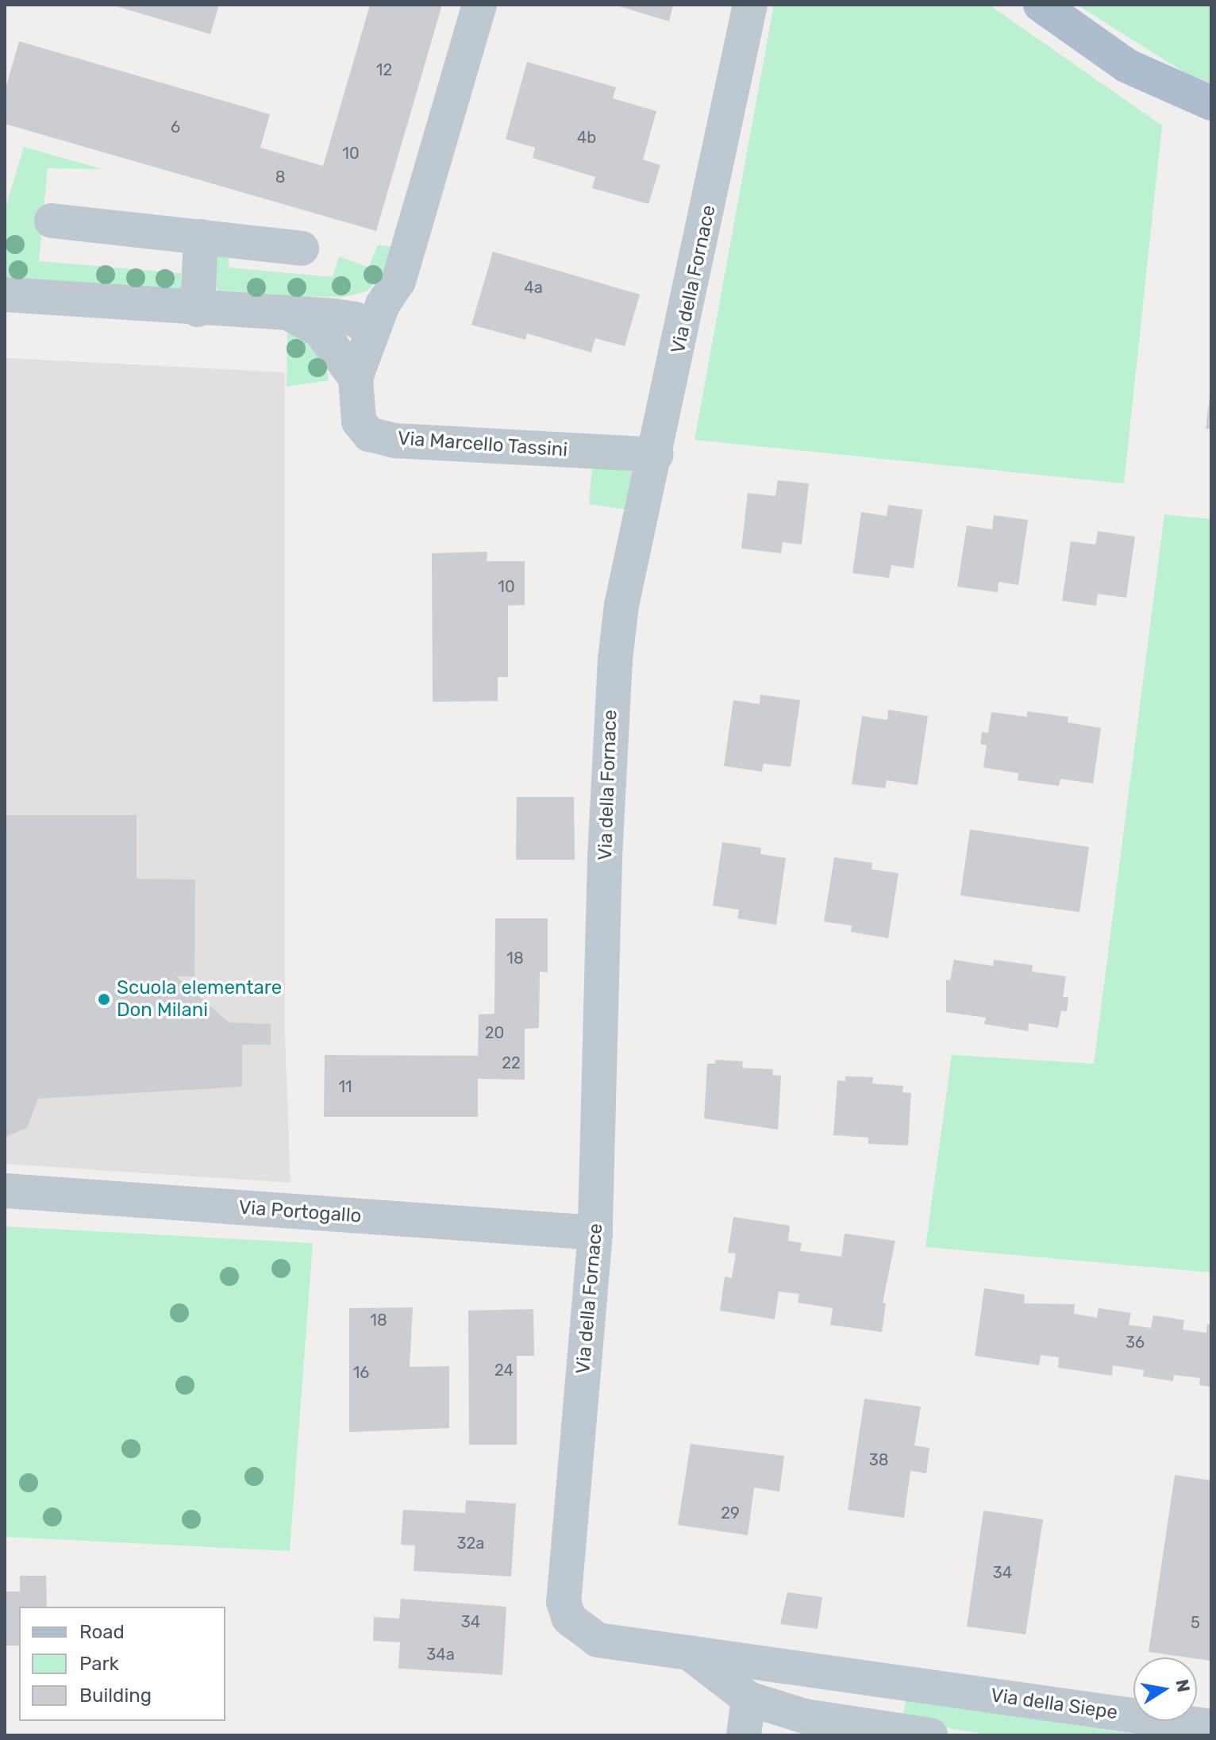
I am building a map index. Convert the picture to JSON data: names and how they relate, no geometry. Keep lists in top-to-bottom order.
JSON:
{
  "streets": {
    "street": [
      "Via della Fornace",
      "Via Marcello Tassini",
      "Via Portogallo",
      "Via della Siepe"
    ]
  },
  "crossings": [
    ["Via della Fornace", "Via Marcello Tassini"],
    ["Via della Fornace", "Via Portogallo"],
    ["Via della Fornace", "Via della Siepe"]
  ],
  "places": ["Scuola elementare Don Milani"],
  "house_numbers": [
    "12",
    "6",
    "4b",
    "10",
    "8",
    "4a",
    "10",
    "18",
    "20",
    "22",
    "11",
    "18",
    "36",
    "24",
    "16",
    "38",
    "29",
    "32a",
    "34",
    "34",
    "5",
    "34a"
  ],
  "legend": ["Road", "Park", "Building"],
  "north": "right"
}
